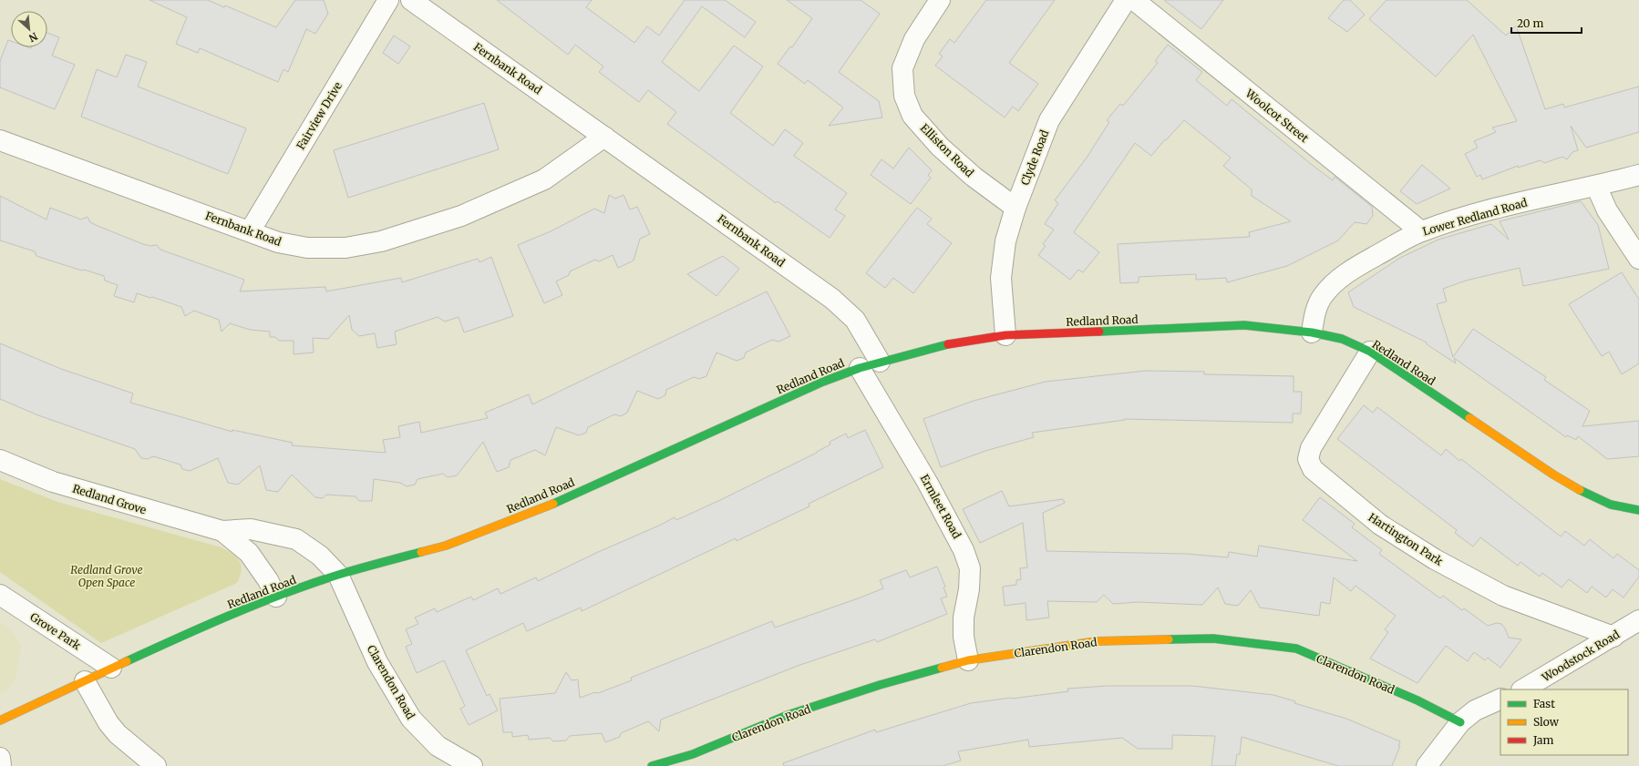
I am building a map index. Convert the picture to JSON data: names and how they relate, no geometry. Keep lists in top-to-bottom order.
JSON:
{
  "streets": {
    "street": [
      "Fernbank Road",
      "Fairview Drive",
      "Woolcot Street",
      "Elliston Road",
      "Clyde Road",
      "Lower Redland Road",
      "Redland Road",
      "Redland Grove",
      "Ermleet Road",
      "Hartington Park",
      "Grove Park",
      "Clarendon Road",
      "Woodstock Road"
    ]
  },
  "crossings": [
    ["Fernbank Road", "Fairview Drive"],
    ["Fernbank Road", "Redland Road"],
    ["Woolcot Street", "Lower Redland Road"],
    ["Elliston Road", "Clyde Road"],
    ["Clyde Road", "Redland Road"],
    ["Lower Redland Road", "Redland Road"],
    ["Redland Road", "Redland Grove"],
    ["Redland Road", "Ermleet Road"],
    ["Redland Road", "Hartington Park"],
    ["Redland Road", "Grove Park"],
    ["Redland Road", "Clarendon Road"],
    ["Redland Grove", "Clarendon Road"],
    ["Ermleet Road", "Clarendon Road"],
    ["Hartington Park", "Woodstock Road"]
  ],
  "parks": ["Redland Grove Open Space"],
  "legend": ["Fast", "Slow", "Jam"],
  "scale_bar": "20 m",
  "north": "bottom right"
}
